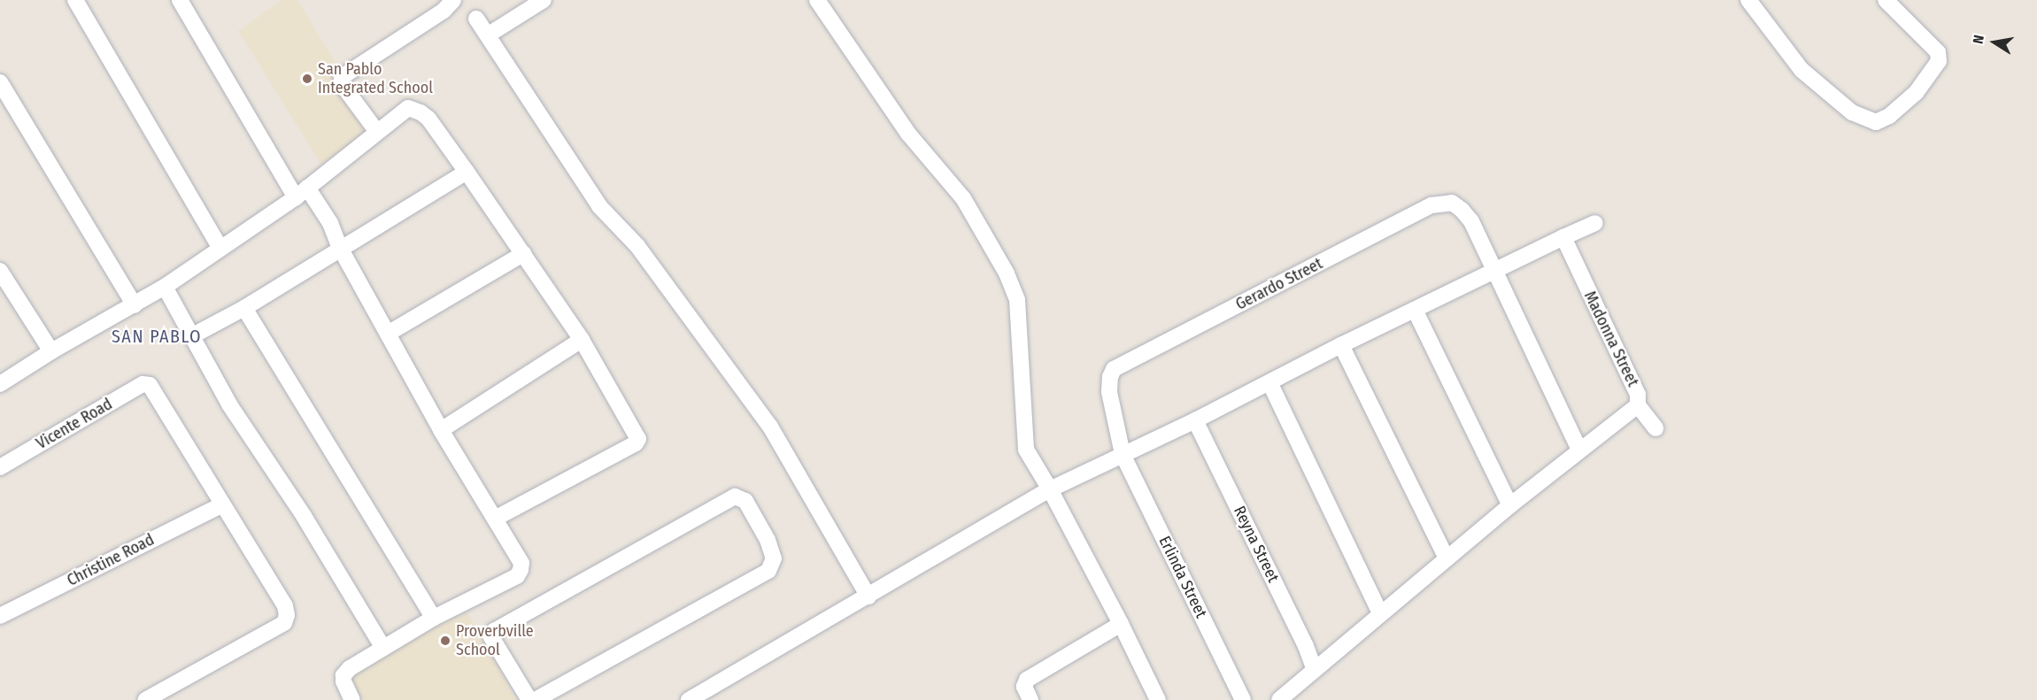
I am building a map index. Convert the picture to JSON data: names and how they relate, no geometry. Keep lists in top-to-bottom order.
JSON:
{
  "streets": {
    "street": [
      "Gerardo Street",
      "Madonna Street",
      "Vicente Road",
      "Reyna Street",
      "Christine Road",
      "Erlinda Street"
    ]
  },
  "crossings": [
    ["Gerardo Street", "Erlinda Street"],
    ["Madonna Street", "Reyna Street"],
    ["Vicente Road", "Christine Road"]
  ],
  "districts": ["SAN PABLO"],
  "places": ["San Pablo Integrated School", "Proverbville School"],
  "north": "left"
}
